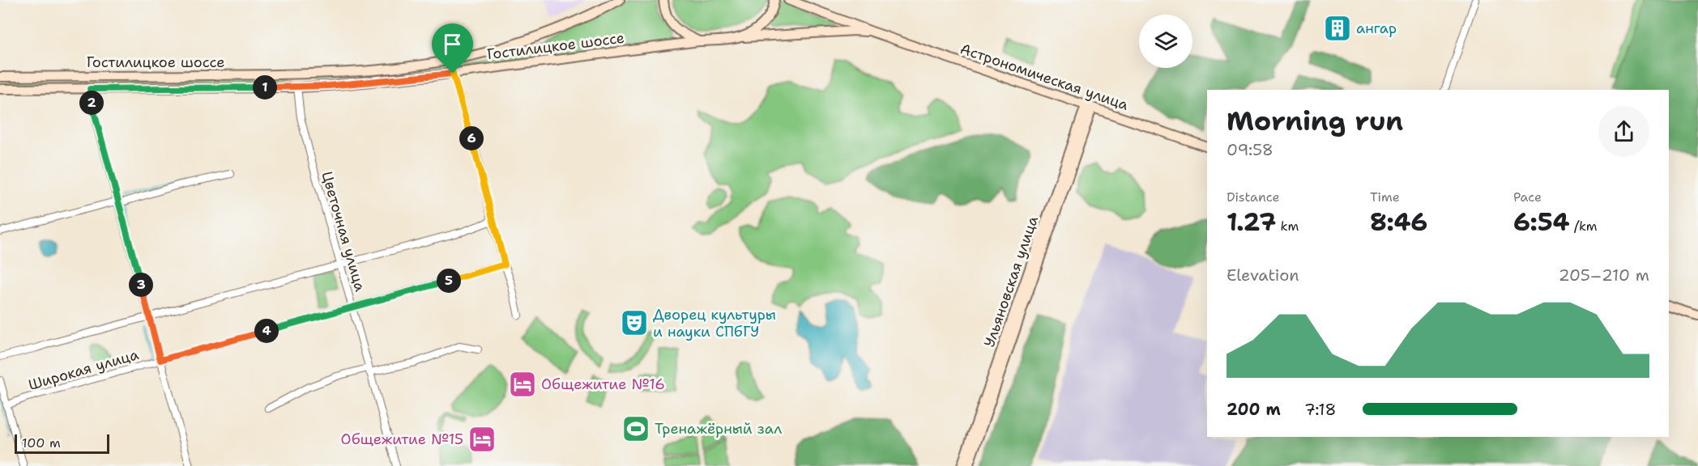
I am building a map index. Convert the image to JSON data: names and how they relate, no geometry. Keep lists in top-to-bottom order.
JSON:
{
  "streets": {
    "main road": ["Гостилицкое шоссе", "Астрономическая улица", "Ульяновская улица"],
    "street": ["Цветочная улица", "Широкая улица"]
  },
  "crossings": [
    ["Гостилицкое шоссе", "Астрономическая улица"],
    ["Гостилицкое шоссе", "Цветочная улица"],
    ["Астрономическая улица", "Ульяновская улица"],
    ["Цветочная улица", "Широкая улица"]
  ],
  "places": {
    "building": ["ангар"],
    "theatre": ["Дворец культуры и науки СПбГУ"],
    "hotel": ["Общежитие №16", "Общежитие №15"],
    "sports": ["Тренажёрный зал"]
  },
  "scale_bar": "100 m",
  "page": {
    "pins": [
      "1",
      "2",
      "6",
      "5",
      "3",
      "4"
    ],
    "heading": ["Morning run", "09:58"],
    "stats": [
      ["Distance", "1.27 km"],
      ["Time", "8:46"],
      ["Pace", "6:54 /km"]
    ],
    "chart": ["Elevation", "205–210 m"],
    "list": [
      {
        "name": "200 m",
        "note": "7:18"
      }
    ],
    "scale": "100 m"
  }
}
